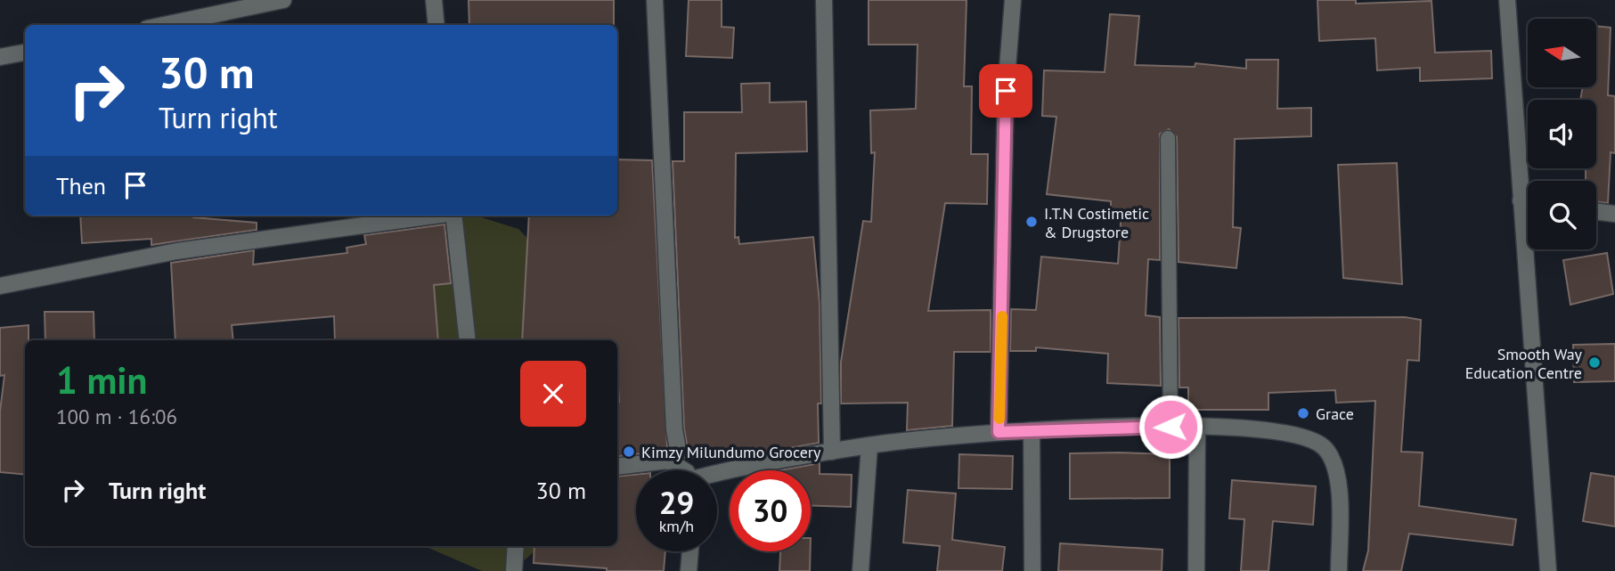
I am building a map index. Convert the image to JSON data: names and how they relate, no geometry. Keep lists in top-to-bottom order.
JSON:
{
  "places": [
    "I.T.N Costimetic & Drugstore",
    "Smooth Way Education Centre",
    "Grace",
    "Kimzy Milundumo Grocery"
  ],
  "north": "left",
  "page": {
    "turn": ["30 m", "Turn right"],
    "then": "Then",
    "heading": ["1 min", "100 m · 16:06"],
    "list": [
      {
        "name": "Turn right",
        "value": "30 m"
      }
    ],
    "speed": "29 km/h",
    "limit": "30"
  }
}
